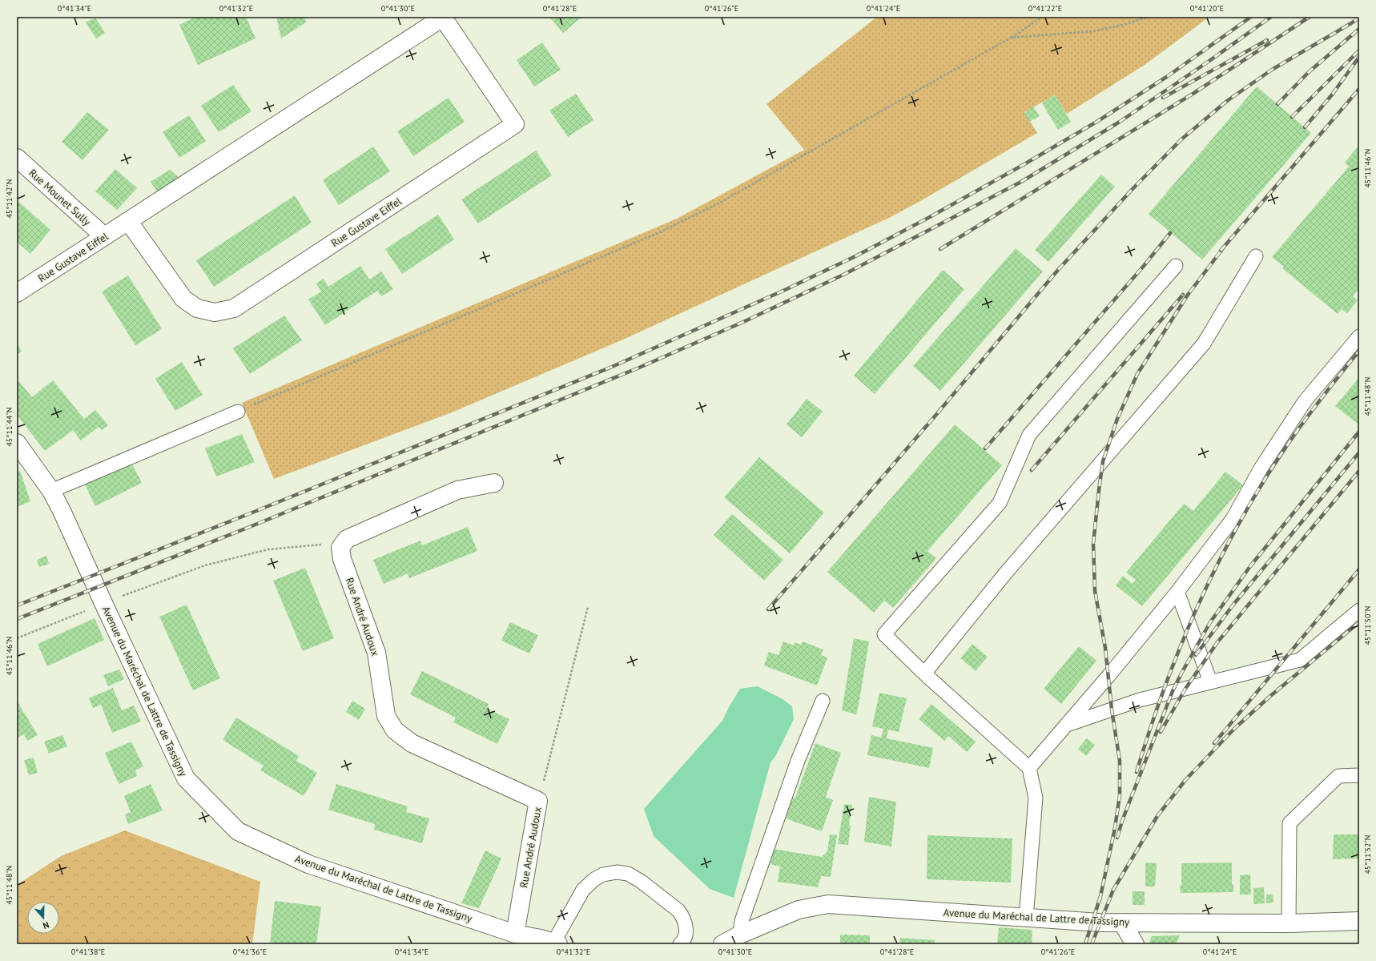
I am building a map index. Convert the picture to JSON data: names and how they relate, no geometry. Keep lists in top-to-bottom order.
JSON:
{
  "streets": {
    "street": [
      "Rue Mounet Sully",
      "Rue Gustave Eiffel",
      "Rue André Audoux",
      "Avenue du Maréchal de Lattre de Tassigny"
    ]
  },
  "crossings": [
    ["Rue Mounet Sully", "Rue Gustave Eiffel"],
    ["Rue André Audoux", "Avenue du Maréchal de Lattre de Tassigny"]
  ],
  "north": "bottom",
  "coordinates": [
    "0°41'34\"E",
    "0°41'32\"E",
    "0°41'30\"E",
    "0°41'28\"E",
    "0°41'26\"E",
    "0°41'24\"E",
    "0°41'22\"E",
    "0°41'20\"E",
    "45°11'46\"N",
    "45°11'42\"N",
    "45°11'48\"N",
    "45°11'44\"N",
    "45°11'50\"N",
    "45°11'52\"N",
    "0°41'38\"E",
    "0°41'36\"E"
  ]
}
